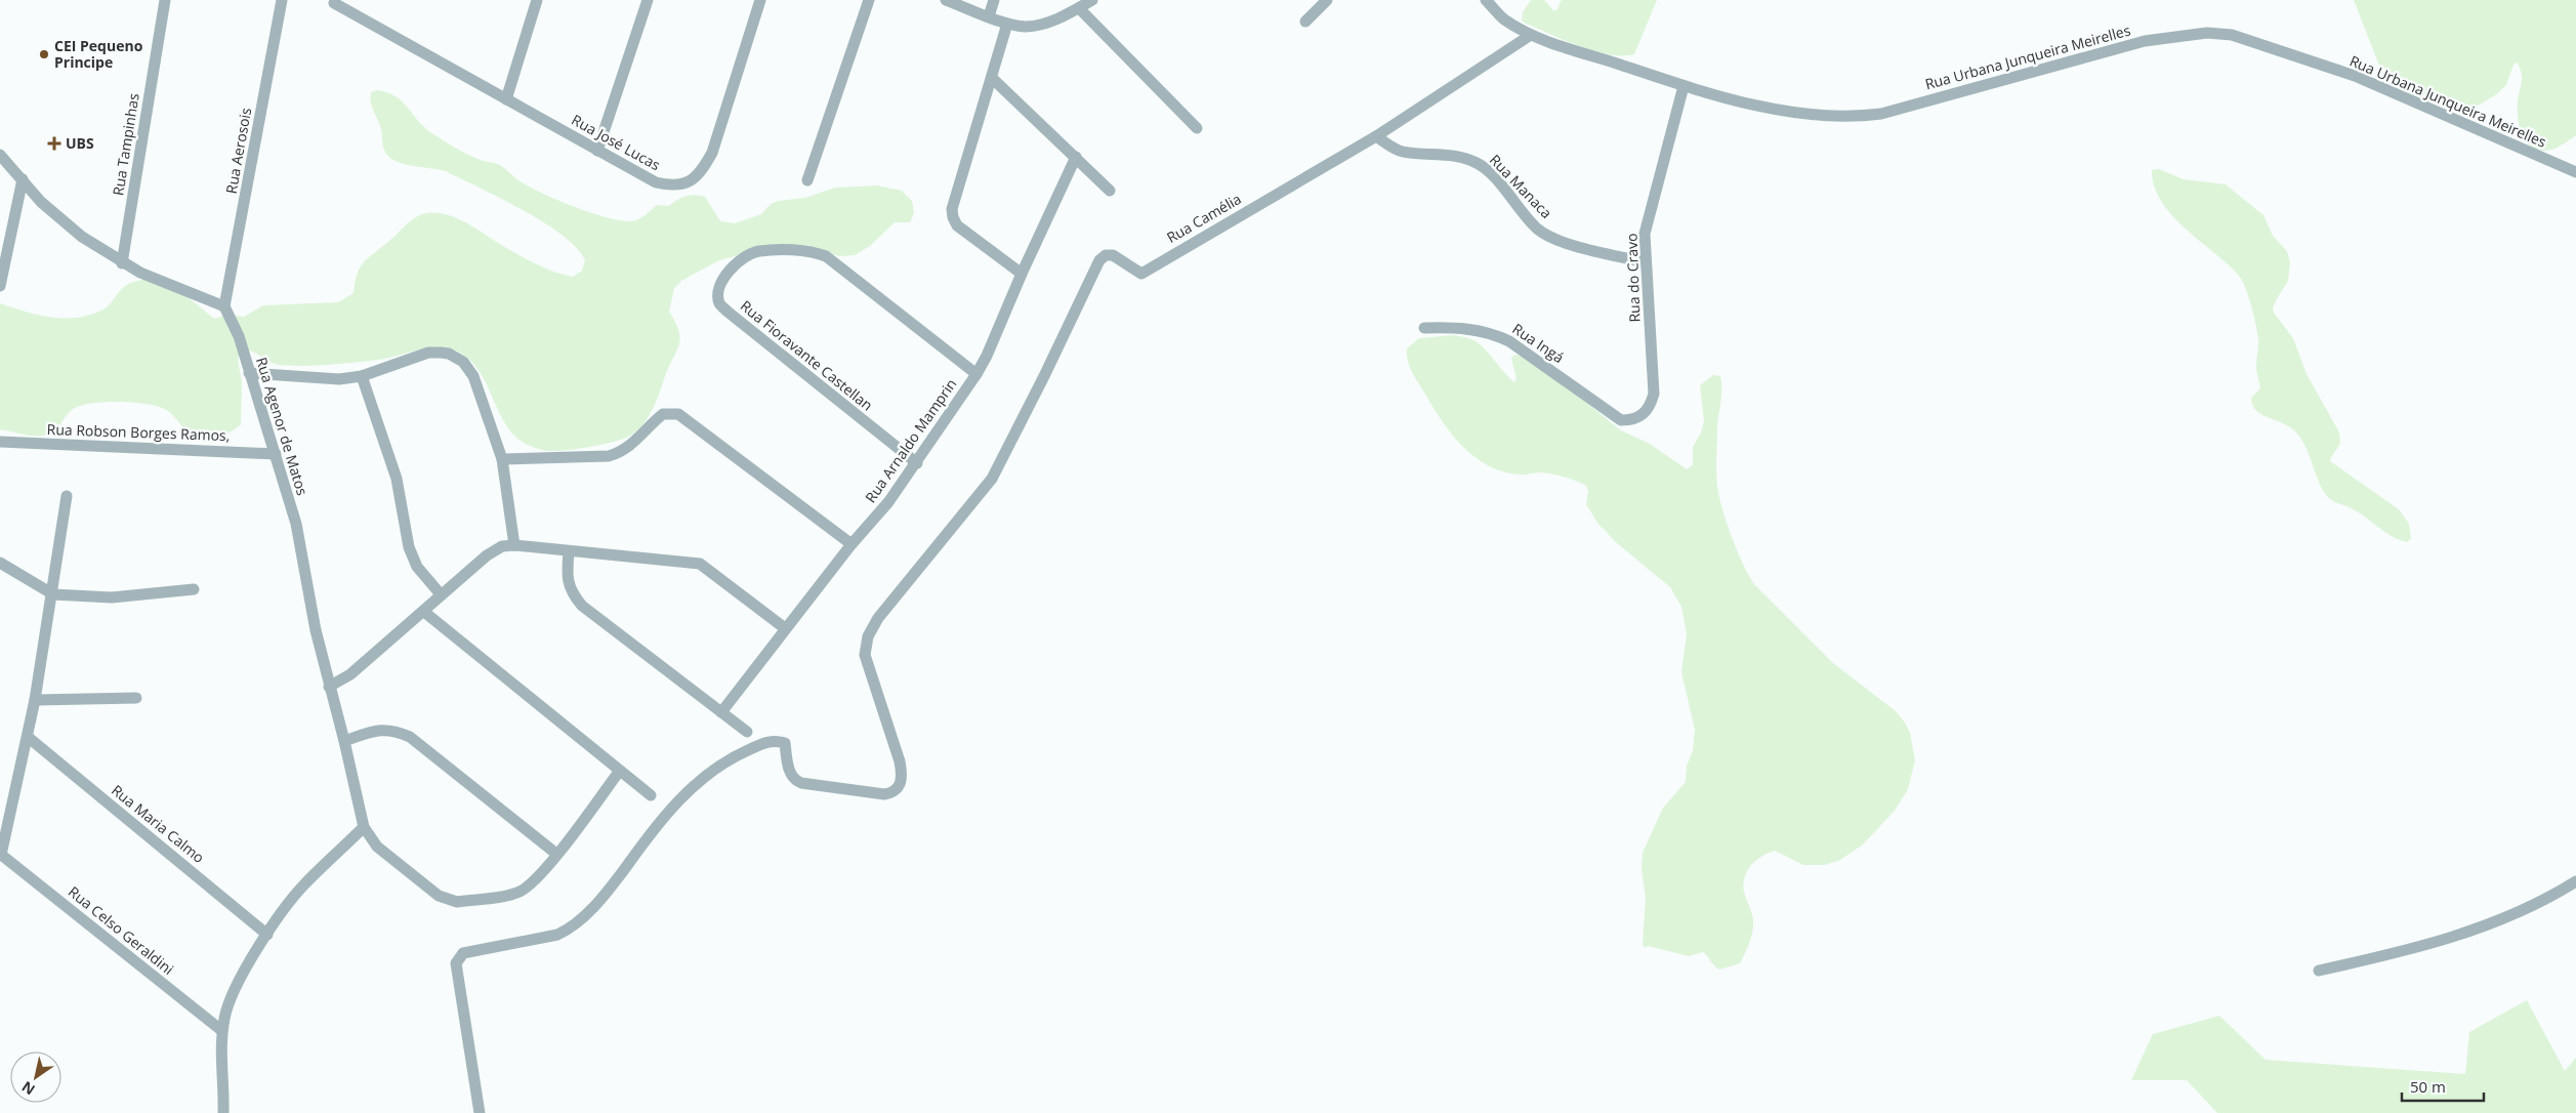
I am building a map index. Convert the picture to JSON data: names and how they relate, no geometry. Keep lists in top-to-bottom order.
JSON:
{
  "streets": {
    "street": [
      "Rua Urbana Junqueira Meirelles",
      "Rua José Lucas",
      "Rua Tampinhas",
      "Rua Aerosois",
      "Rua Manaca",
      "Rua Camélia",
      "Rua do Cravo",
      "Rua Ingá",
      "Rua Fioravante Castellan",
      "Rua Agenor de Matos",
      "Rua Robson Borges Ramos,",
      "Rua Arnaldo Mamprin",
      "Rua Maria Calmo",
      "Rua Celso Geraldini"
    ]
  },
  "crossings": [
    ["Rua Urbana Junqueira Meirelles", "Rua Camélia"],
    ["Rua Urbana Junqueira Meirelles", "Rua do Cravo"],
    ["Rua Aerosois", "Rua Agenor de Matos"],
    ["Rua Manaca", "Rua Camélia"],
    ["Rua Manaca", "Rua do Cravo"],
    ["Rua do Cravo", "Rua Ingá"],
    ["Rua Fioravante Castellan", "Rua Arnaldo Mamprin"],
    ["Rua Agenor de Matos", "Rua Robson Borges Ramos,"]
  ],
  "places": {
    "other": ["CEI Pequeno Principe"],
    "health": ["UBS"]
  },
  "scale_bar": "50 m",
  "north": "bottom left"
}
